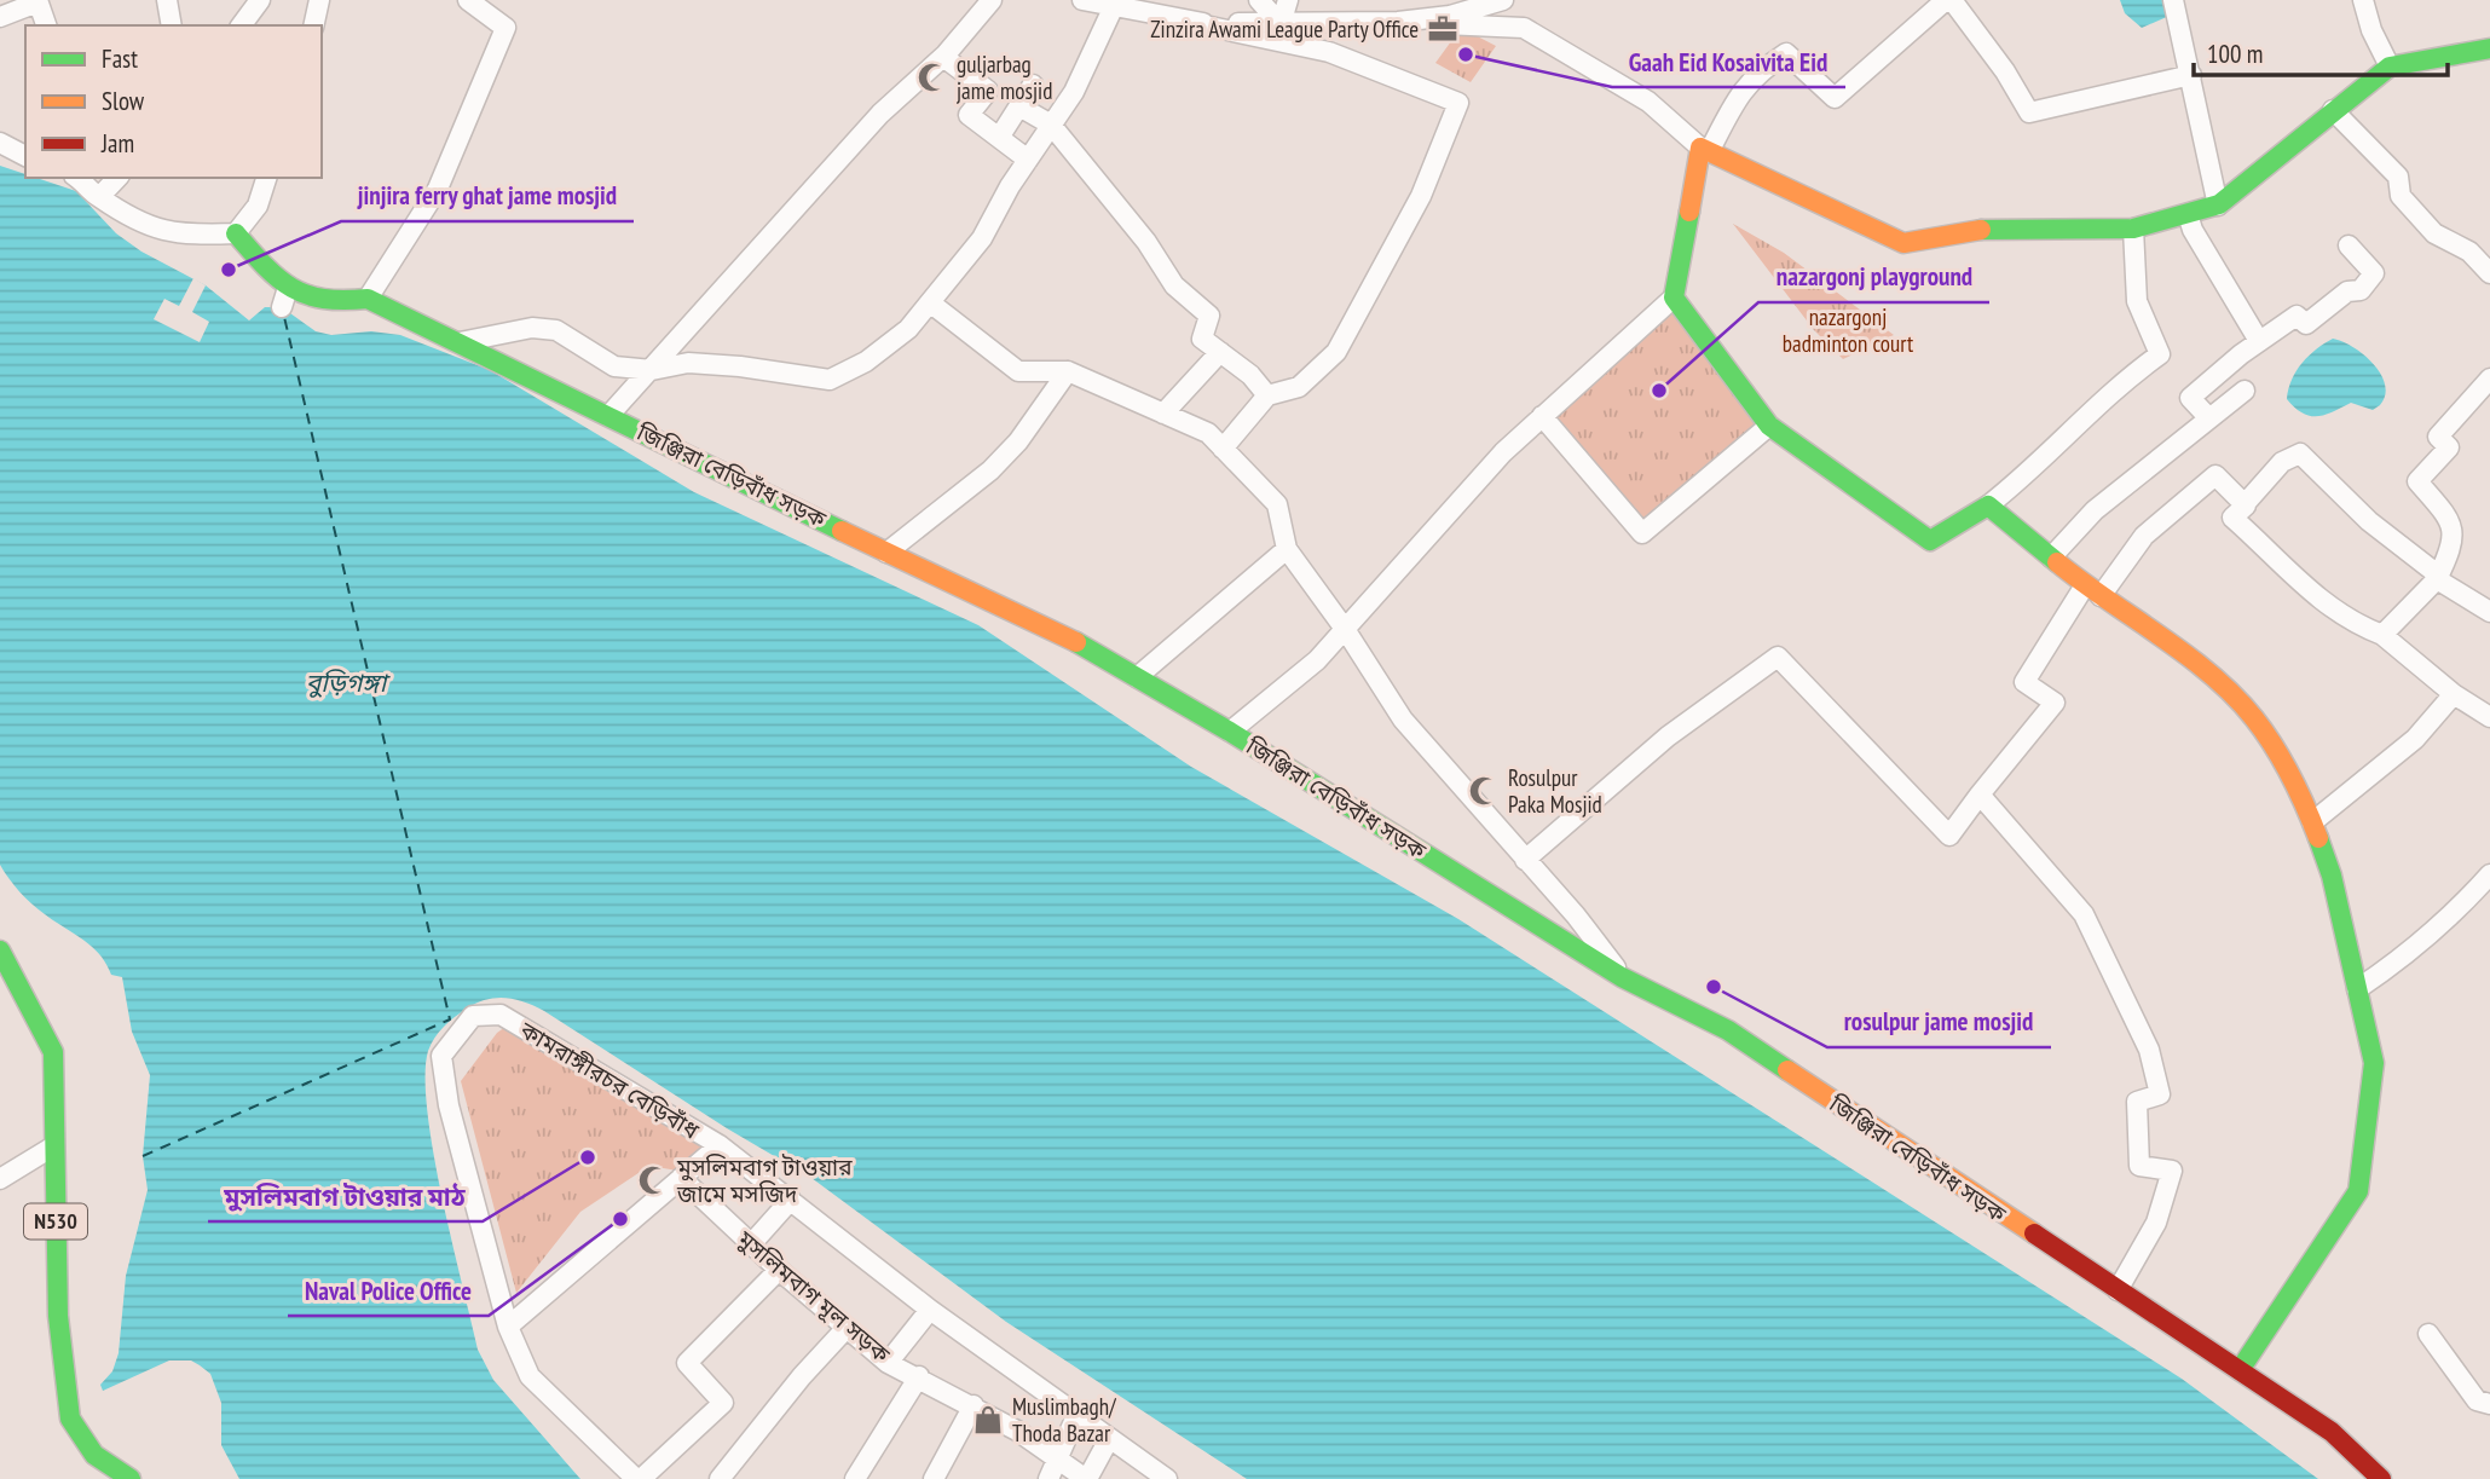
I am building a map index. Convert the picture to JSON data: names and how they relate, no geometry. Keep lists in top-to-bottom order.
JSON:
{
  "streets": {
    "main road": ["জিঞ্জিরা বেড়িবাঁধ সড়ক", "N530"],
    "street": ["কামরাঙ্গীরচর বেড়িবাঁধ", "মুসলিমবাগ মূল সড়ক"]
  },
  "water": ["বুড়িগঙ্গা"],
  "parks": ["nazargonj badminton court"],
  "places": {
    "office": ["Zinzira Awami League Party Office"],
    "other": [
      "Gaah Eid Kosaivita Eid",
      "jinjira ferry ghat jame mosjid",
      "nazargonj playground",
      "rosulpur jame mosjid",
      "মুসলিমবাগ টাওয়ার মাঠ",
      "Naval Police Office"
    ],
    "mosque": ["guljarbag jame mosjid", "Rosulpur Paka Mosjid", "মুসলিমবাগ টাওয়ার জামে মসজিদ"],
    "shop": ["Muslimbagh/ Thoda Bazar"]
  },
  "legend": ["Fast", "Slow", "Jam"],
  "scale_bar": "100 m"
}
